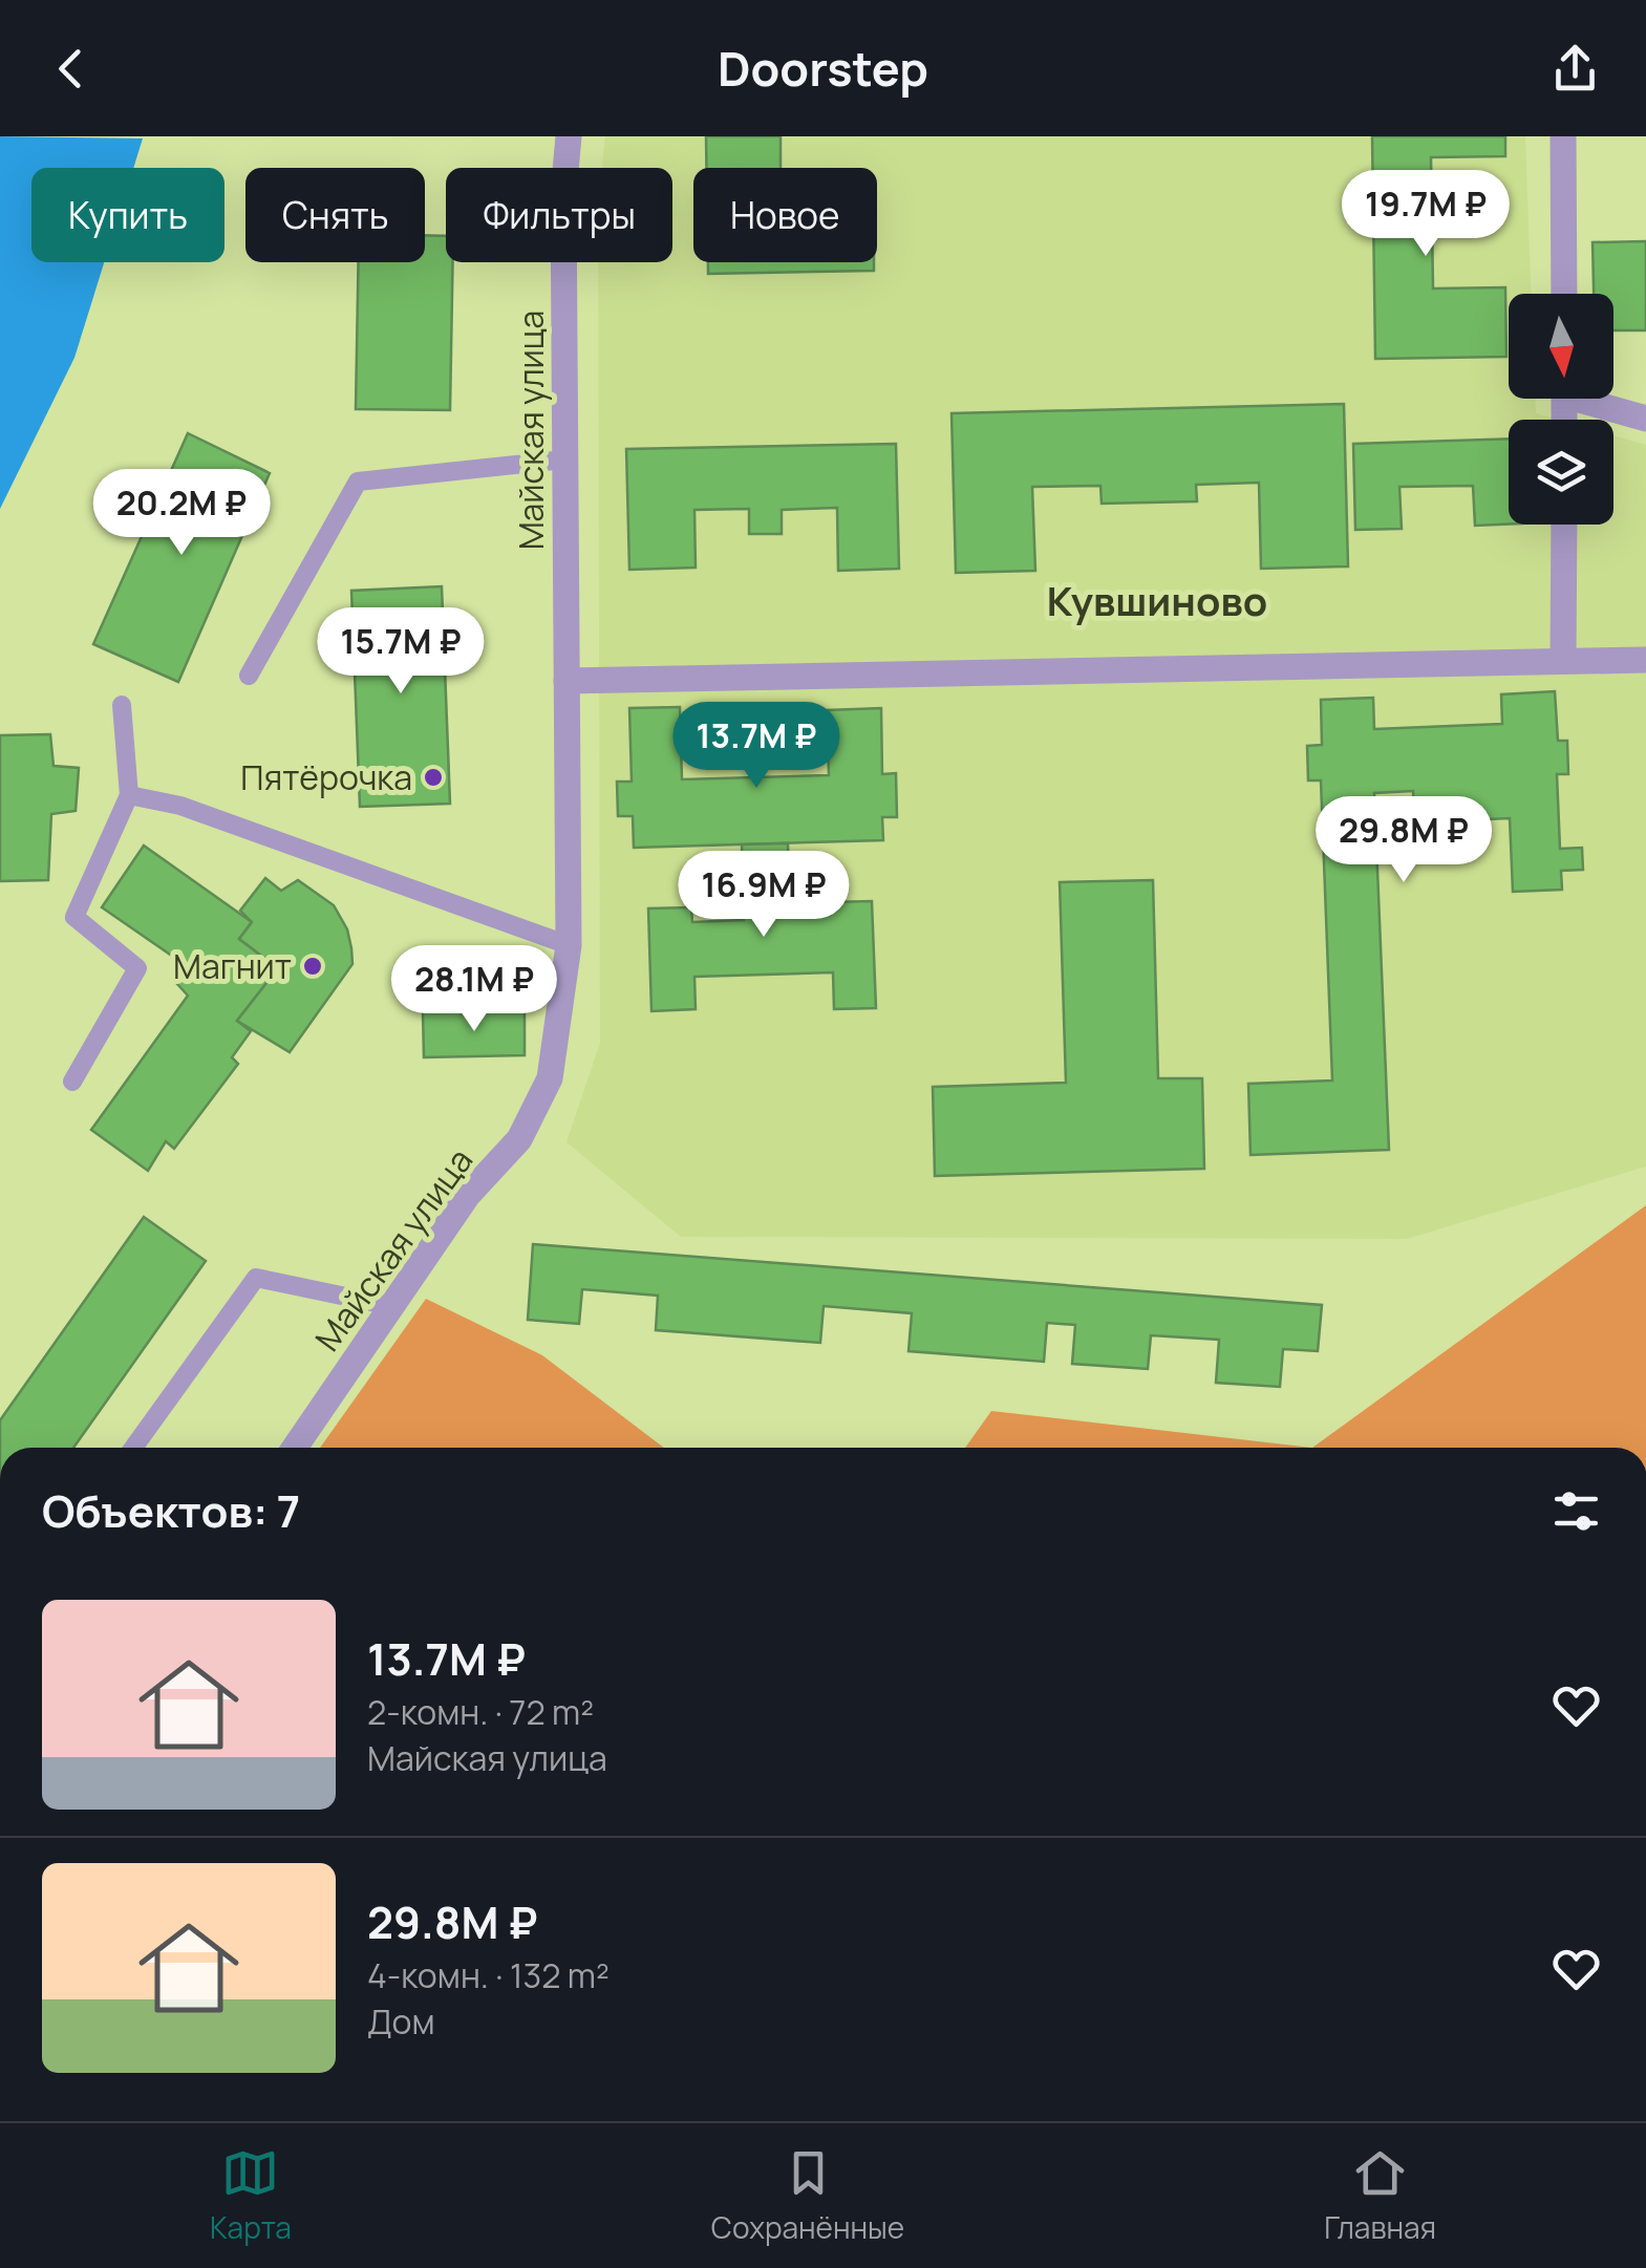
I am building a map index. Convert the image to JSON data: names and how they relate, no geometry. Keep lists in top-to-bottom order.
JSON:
{
  "streets": {
    "street": ["Майская улица"]
  },
  "districts": ["Кувшиново"],
  "places": ["Пятёрочка", "Магнит"],
  "north": "bottom",
  "page": {
    "header": "Doorstep",
    "chip": [
      "Купить",
      "Снять",
      "Фильтры",
      "Новое"
    ],
    "price": [
      "19.7M ₽",
      "20.2M ₽",
      "15.7M ₽",
      "13.7M ₽",
      "29.8M ₽",
      "16.9M ₽",
      "28.1M ₽"
    ],
    "heading": "Объектов: 7",
    "list": [
      {
        "name": "13.7M ₽",
        "note": "2-комн. · 72 m² · Майская улица"
      },
      {
        "name": "29.8M ₽",
        "note": "4-комн. · 132 m² · Дом"
      }
    ],
    "tabs": ["Карта", "Сохранённые", "Главная"]
  }
}
